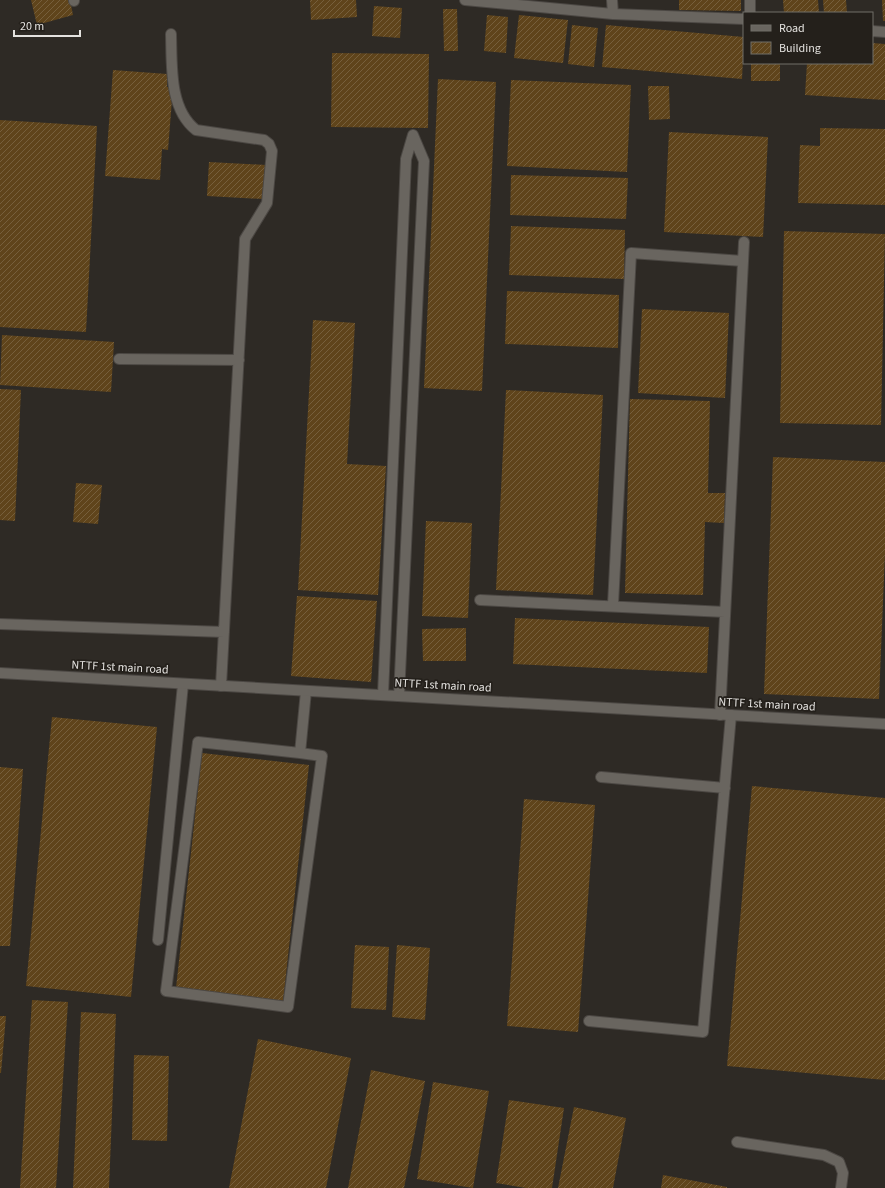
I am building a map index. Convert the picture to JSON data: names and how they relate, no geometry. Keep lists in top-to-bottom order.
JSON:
{
  "streets": {
    "street": ["NTTF 1st main road"]
  },
  "legend": ["Road", "Building"],
  "scale_bar": "20 m"
}
